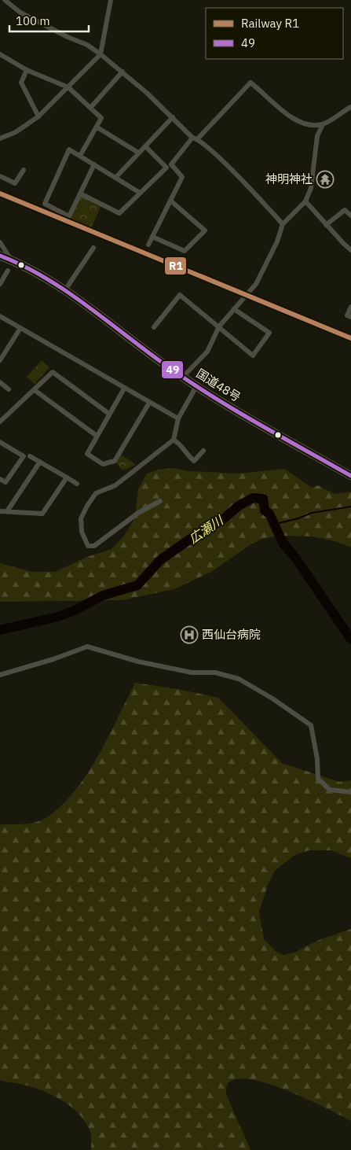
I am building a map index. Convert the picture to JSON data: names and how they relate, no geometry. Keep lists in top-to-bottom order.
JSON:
{
  "streets": {
    "highway": ["国道48号"]
  },
  "water": ["広瀬川"],
  "places": {
    "temple": ["神明神社"],
    "hospital": ["西仙台病院"]
  },
  "lines": ["rail line R1", "transit line 49"],
  "legend": ["Railway R1", "49"],
  "scale_bar": "100 m"
}
